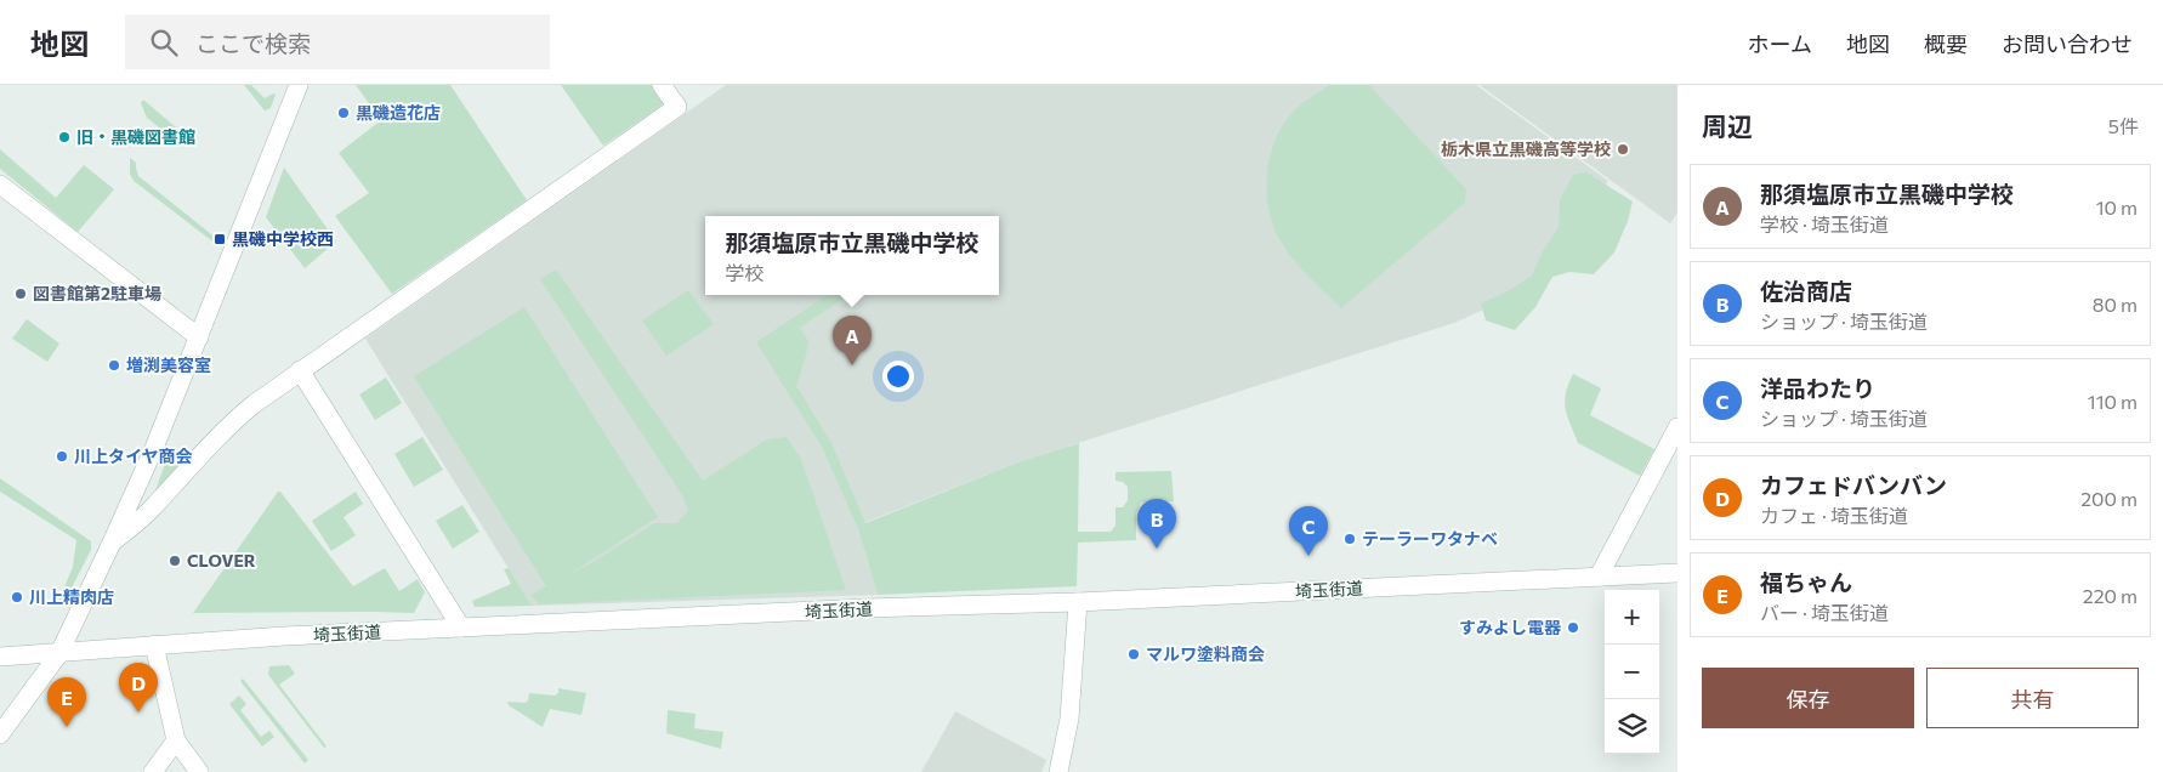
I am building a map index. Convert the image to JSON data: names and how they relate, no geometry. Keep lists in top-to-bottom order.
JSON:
{
  "streets": {
    "street": ["埼玉街道"]
  },
  "places": {
    "other": [
      "黒磯造花店",
      "旧・黒磯図書館",
      "栃木県立黒磯高等学校",
      "図書館第2駐車場",
      "増渕美容室",
      "川上タイヤ商会",
      "テーラーワタナベ",
      "CLOVER",
      "川上精肉店",
      "すみよし電器",
      "マルワ塗料商会"
    ],
    "transit": ["黒磯中学校西"]
  },
  "page": {
    "header": "地図",
    "search": "ここで検索",
    "nav": [
      "ホーム",
      "地図",
      "概要",
      "お問い合わせ"
    ],
    "heading": ["周辺", "5件"],
    "list": [
      {
        "mark": "A",
        "name": "那須塩原市立黒磯中学校",
        "note": "学校 · 埼玉街道",
        "value": "10 m"
      },
      {
        "mark": "B",
        "name": "佐治商店",
        "note": "ショップ · 埼玉街道",
        "value": "80 m"
      },
      {
        "mark": "C",
        "name": "洋品わたり",
        "note": "ショップ · 埼玉街道",
        "value": "110 m"
      },
      {
        "mark": "D",
        "name": "カフェドバンバン",
        "note": "カフェ · 埼玉街道",
        "value": "200 m"
      },
      {
        "mark": "E",
        "name": "福ちゃん",
        "note": "バー · 埼玉街道",
        "value": "220 m"
      }
    ],
    "popup": ["那須塩原市立黒磯中学校", "学校"],
    "pins": [
      "A",
      "B",
      "C",
      "D",
      "E"
    ],
    "map_buttons": ["+", "−"],
    "buttons": ["保存", "共有"]
  }
}
